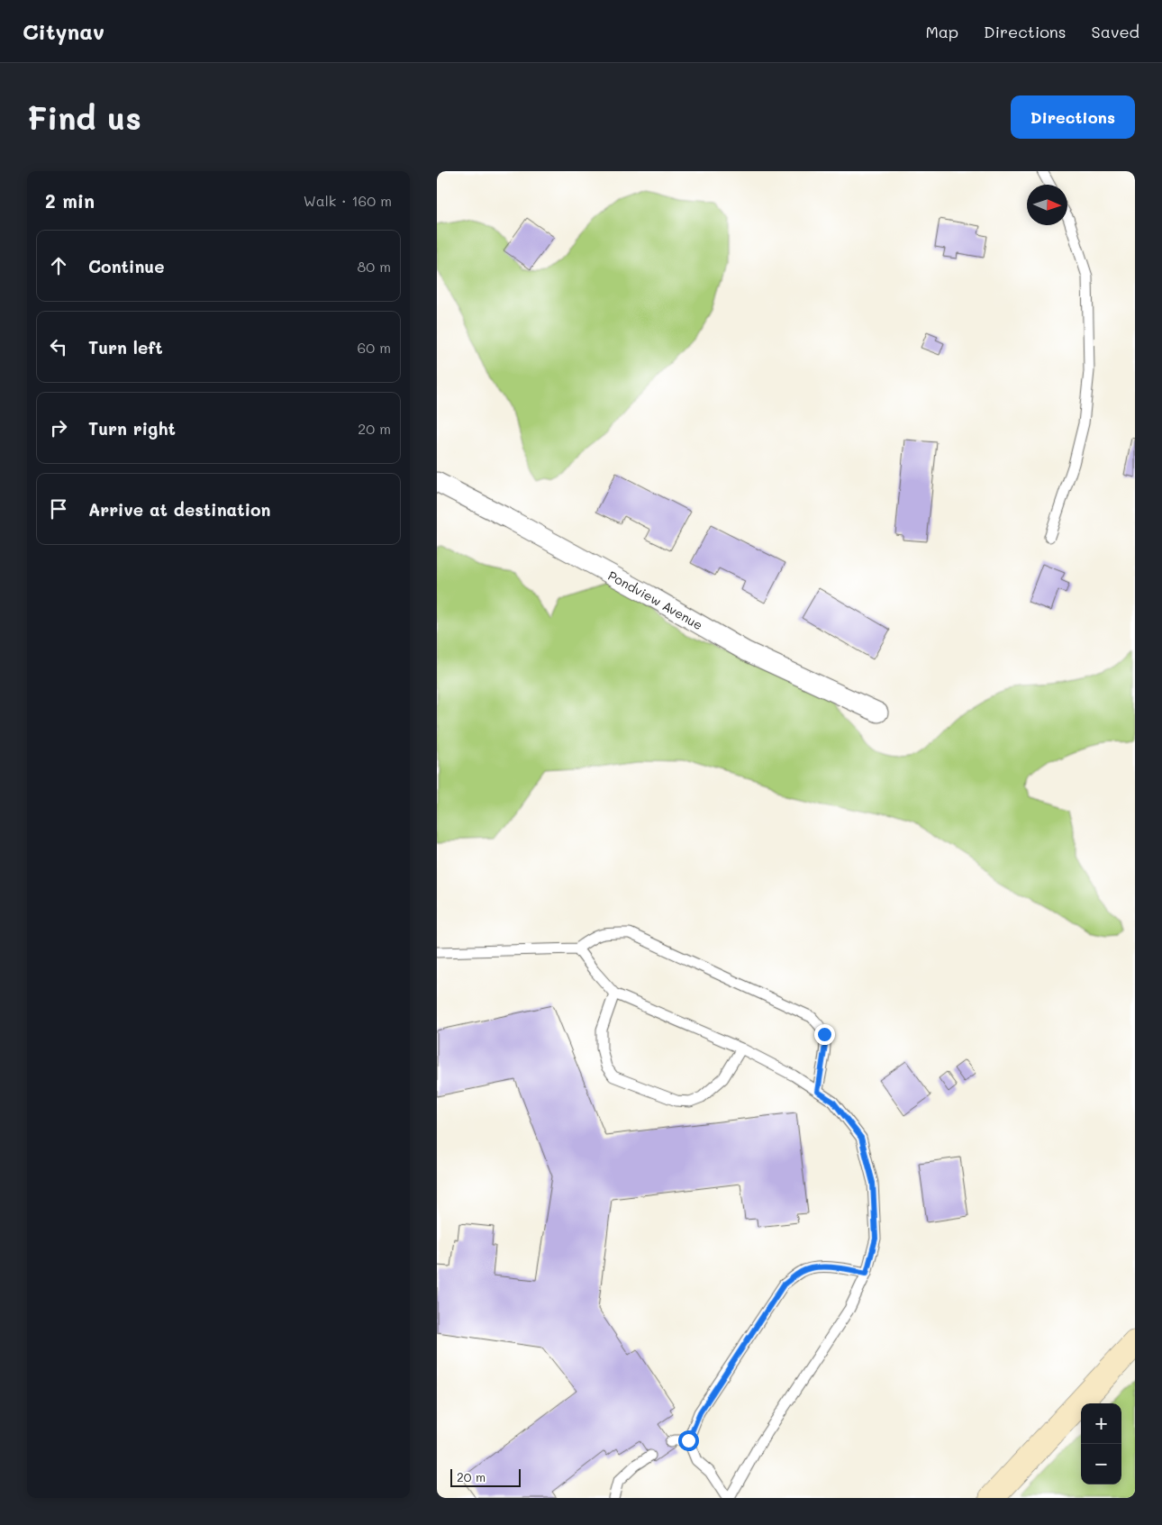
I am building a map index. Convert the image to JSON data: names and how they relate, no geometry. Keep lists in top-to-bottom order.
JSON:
{
  "streets": {
    "street": ["Pondview Avenue"]
  },
  "scale_bar": "20 m",
  "north": "right",
  "page": {
    "header": "Citynav",
    "nav": ["Map", "Directions", "Saved"],
    "buttons": "Directions",
    "title": "Find us",
    "heading": ["2 min", "Walk · 160 m"],
    "list": [
      ["Continue", "80 m"],
      ["Turn left", "60 m"],
      ["Turn right", "20 m"],
      "Arrive at destination"
    ],
    "map_buttons": ["+", "−"],
    "scale": "20 m"
  }
}
